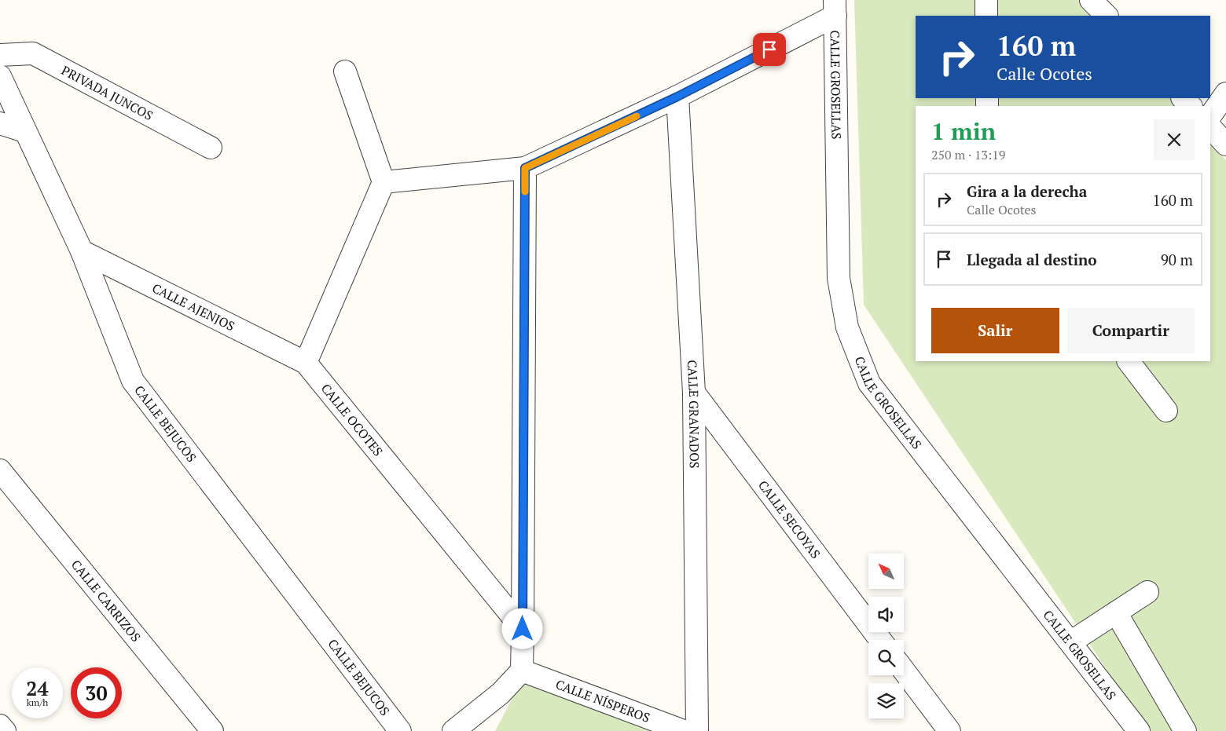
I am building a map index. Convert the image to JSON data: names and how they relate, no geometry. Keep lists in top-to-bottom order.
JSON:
{
  "streets": {
    "street": [
      "CALLE GROSELLAS",
      "PRIVADA JUNCOS",
      "CALLE AJENJOS",
      "CALLE GRANADOS",
      "CALLE OCOTES",
      "CALLE BEJUCOS",
      "CALLE SECOYAS",
      "CALLE CARRIZOS",
      "CALLE NÍSPEROS"
    ]
  },
  "crossings": [
    ["CALLE AJENJOS", "CALLE OCOTES"],
    ["CALLE AJENJOS", "CALLE BEJUCOS"],
    ["CALLE GRANADOS", "CALLE SECOYAS"]
  ],
  "north": "top left",
  "page": {
    "turn": ["160 m", "Calle Ocotes"],
    "heading": ["1 min", "250 m · 13:19"],
    "list": [
      {
        "name": "Gira a la derecha",
        "note": "Calle Ocotes",
        "value": "160 m"
      },
      {
        "name": "Llegada al destino",
        "value": "90 m"
      }
    ],
    "buttons": ["Salir", "Compartir"],
    "speed": "24 km/h",
    "limit": "30"
  }
}
